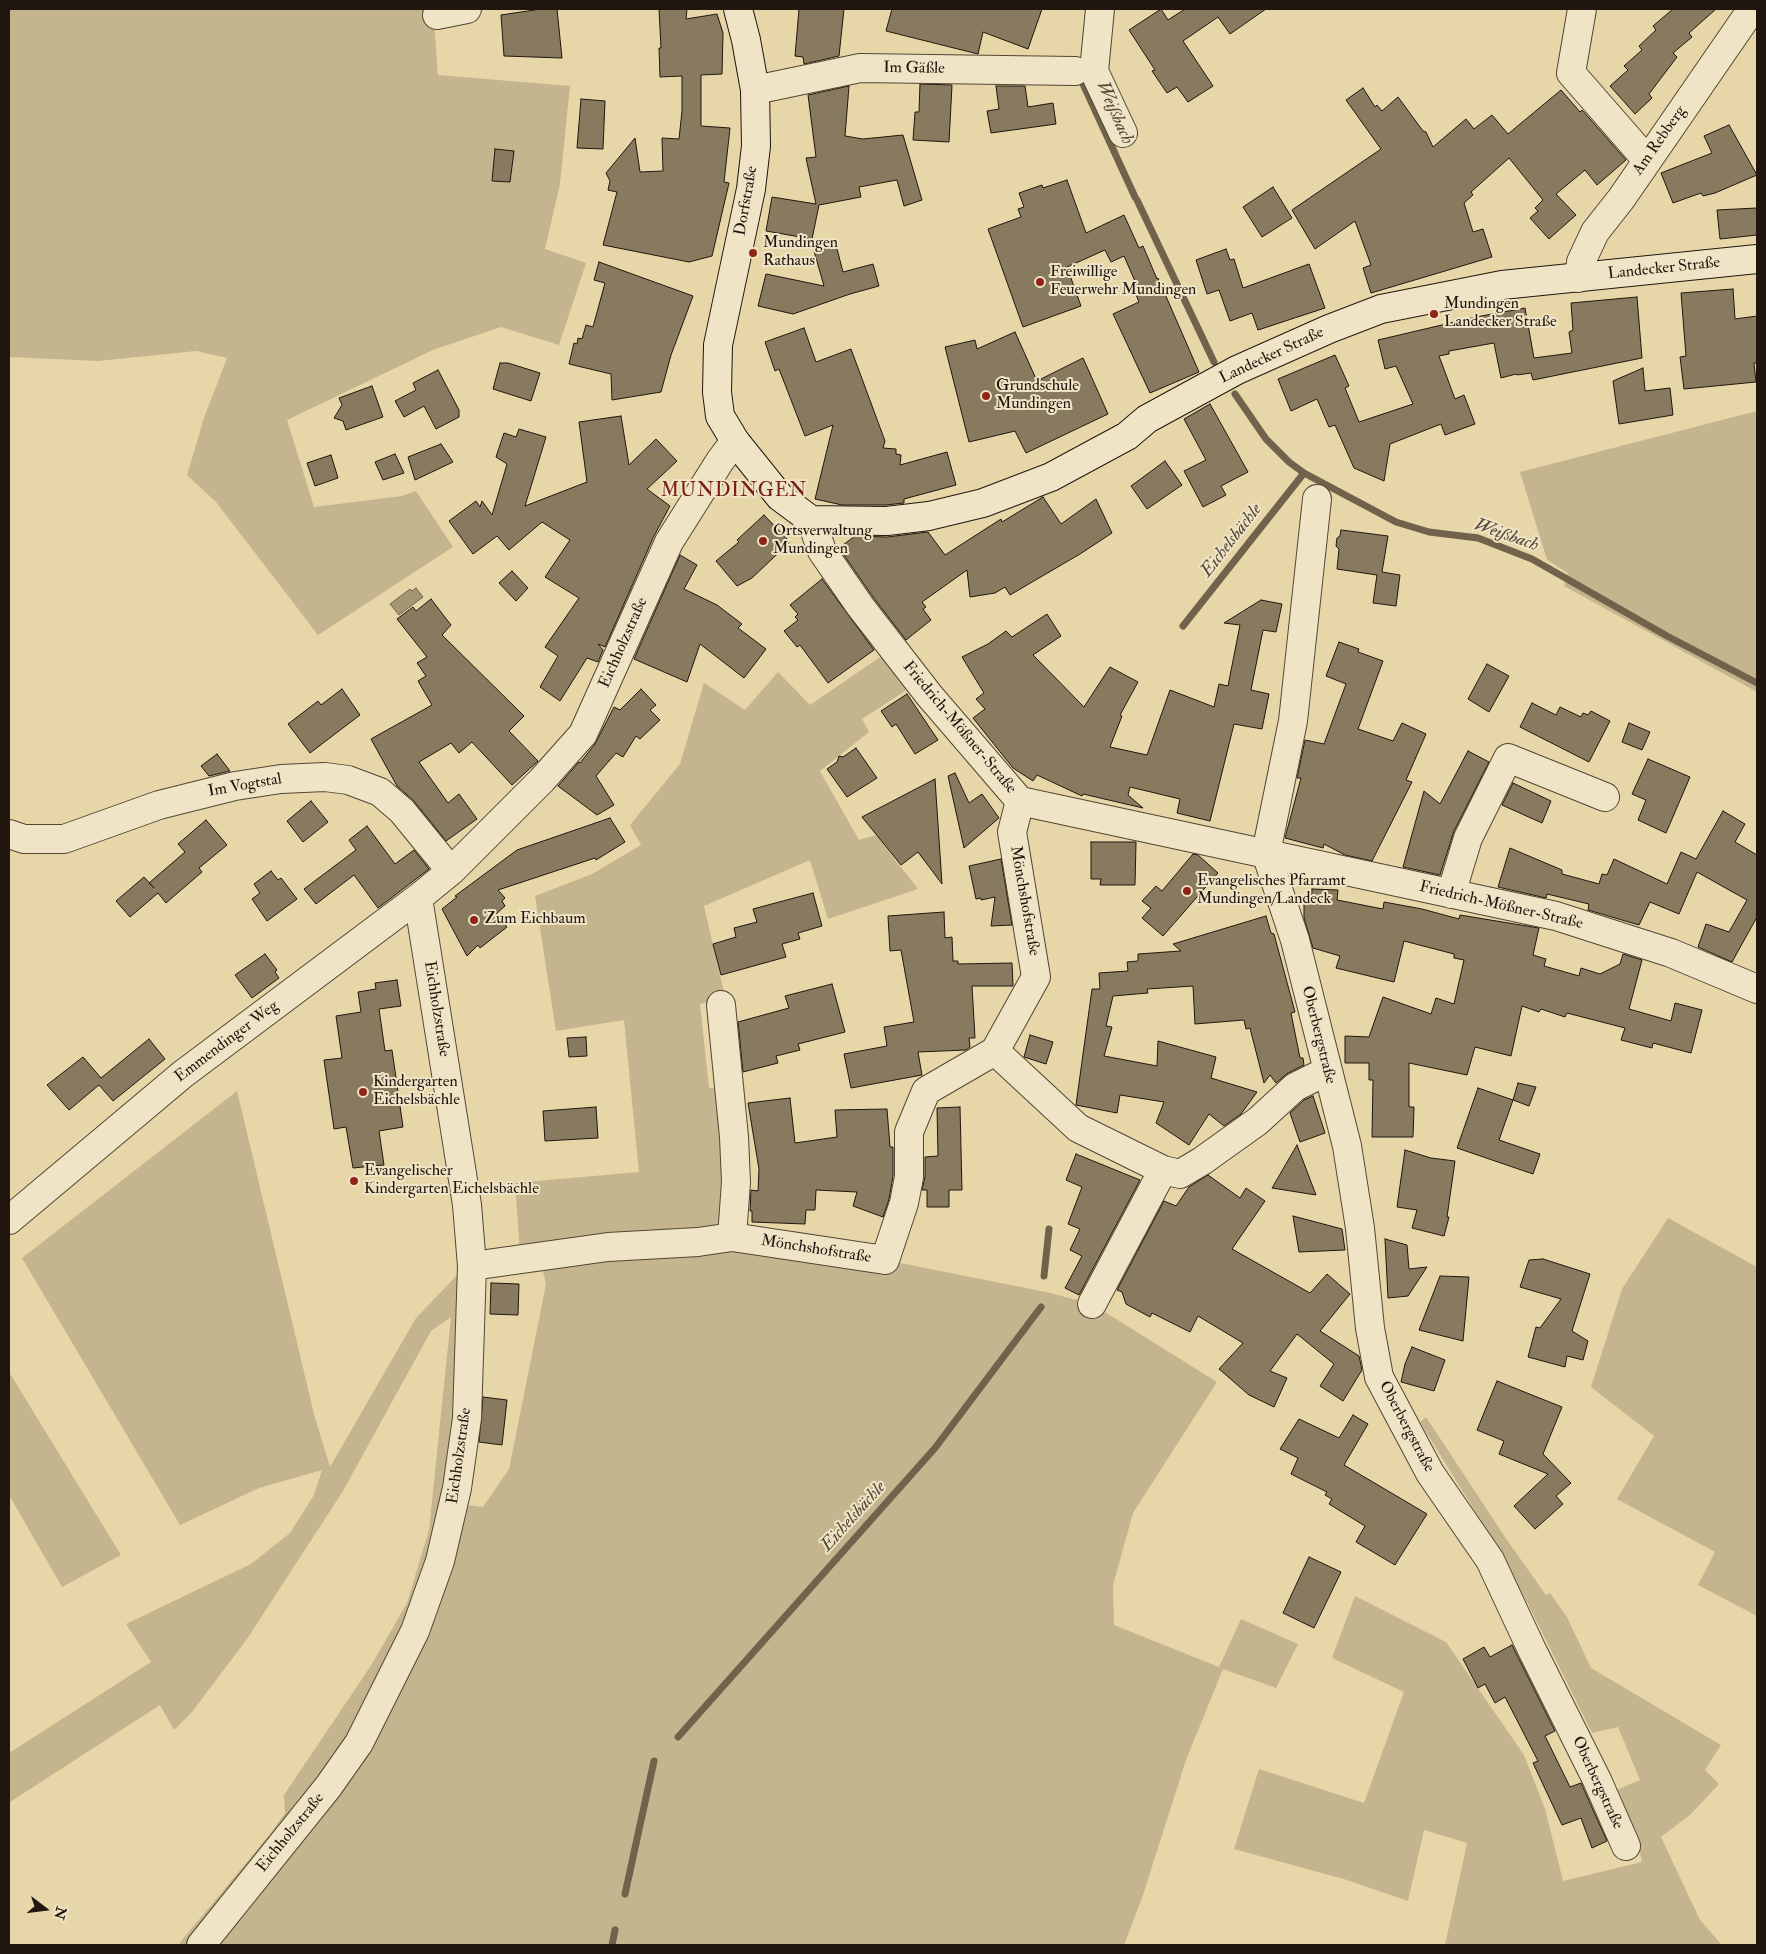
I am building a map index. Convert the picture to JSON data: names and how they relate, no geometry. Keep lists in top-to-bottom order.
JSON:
{
  "streets": {
    "street": [
      "Im Gäßle",
      "Am Rebberg",
      "Dorfstraße",
      "Landecker Straße",
      "Eichholzstraße",
      "Friedrich-Mößner-Straße",
      "Im Vogtstal",
      "Mönchshofstraße",
      "Oberbergstraße",
      "Emmendinger Weg"
    ]
  },
  "crossings": [
    ["Im Gäßle", "Dorfstraße"],
    ["Am Rebberg", "Landecker Straße"],
    ["Dorfstraße", "Landecker Straße"],
    ["Dorfstraße", "Eichholzstraße"],
    ["Dorfstraße", "Friedrich-Mößner-Straße"],
    ["Landecker Straße", "Friedrich-Mößner-Straße"],
    ["Eichholzstraße", "Im Vogtstal"],
    ["Eichholzstraße", "Mönchshofstraße"],
    ["Eichholzstraße", "Emmendinger Weg"],
    ["Friedrich-Mößner-Straße", "Mönchshofstraße"],
    ["Friedrich-Mößner-Straße", "Oberbergstraße"],
    ["Im Vogtstal", "Emmendinger Weg"]
  ],
  "districts": ["MUNDINGEN"],
  "water": ["Weißbach", "Eichelsbächle"],
  "places": [
    "Mundingen Rathaus",
    "Freiwillige Feuerwehr Mundingen",
    "Mundingen Landecker Straße",
    "Grundschule Mundingen",
    "Ortsverwaltung Mundingen",
    "Evangelisches Pfarramt Mundingen/Landeck",
    "Zum Eichbaum",
    "Kindergarten Eichelsbächle",
    "Evangelischer Kindergarten Eichelsbächle"
  ],
  "north": "right"
}
